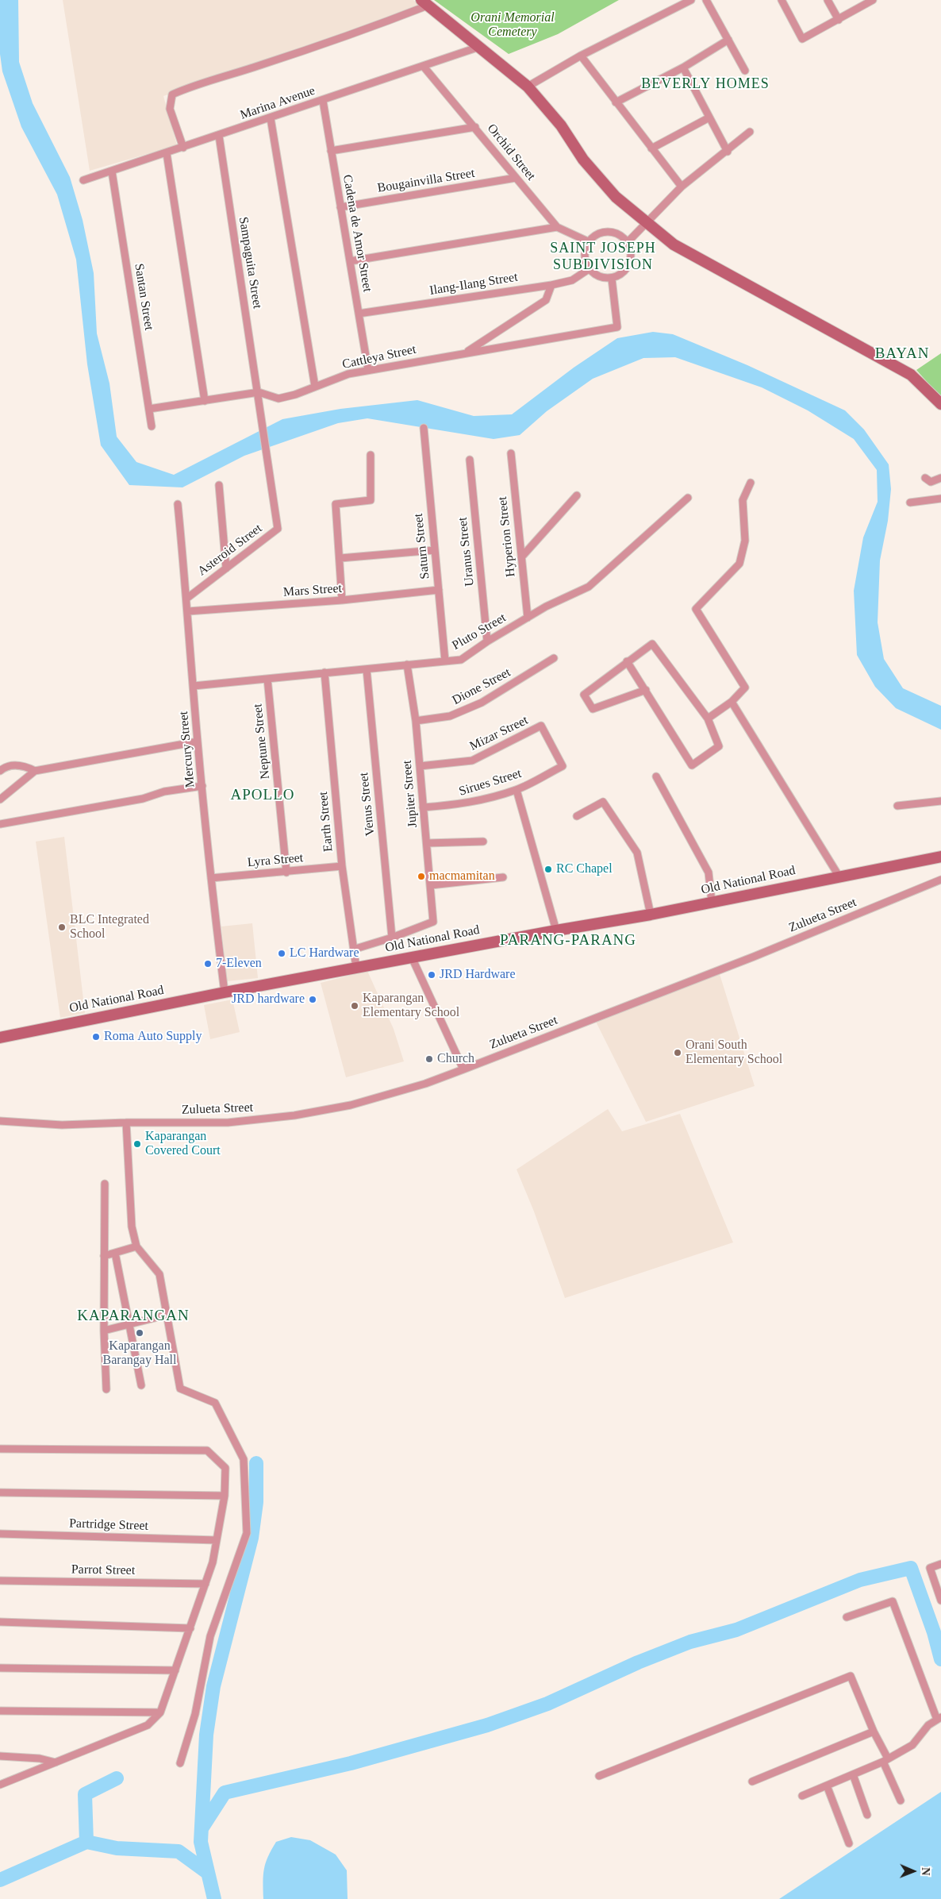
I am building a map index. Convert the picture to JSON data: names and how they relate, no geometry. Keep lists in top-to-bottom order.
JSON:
{
  "streets": {
    "main road": ["Old National Road"],
    "street": [
      "Marina Avenue",
      "Orchid Street",
      "Bougainvilla Street",
      "Cadena de Amor Street",
      "Sampaguita Street",
      "Ilang-Ilang Street",
      "Santan Street",
      "Cattleya Street",
      "Hyperion Street",
      "Saturn Street",
      "Asteroid Street",
      "Uranus Street",
      "Mars Street",
      "Pluto Street",
      "Dione Street",
      "Mizar Street",
      "Neptune Street",
      "Mercury Street",
      "Sirues Street",
      "Jupiter Street",
      "Venus Street",
      "Earth Street",
      "Lyra Street",
      "Zulueta Street",
      "Partridge Street",
      "Parrot Street"
    ]
  },
  "crossings": [
    ["Marina Avenue", "Orchid Street"],
    ["Marina Avenue", "Cadena de Amor Street"],
    ["Marina Avenue", "Sampaguita Street"],
    ["Marina Avenue", "Santan Street"],
    ["Orchid Street", "Bougainvilla Street"],
    ["Orchid Street", "Ilang-Ilang Street"],
    ["Orchid Street", "Cattleya Street"],
    ["Bougainvilla Street", "Cadena de Amor Street"],
    ["Cadena de Amor Street", "Ilang-Ilang Street"],
    ["Cadena de Amor Street", "Cattleya Street"],
    ["Sampaguita Street", "Cattleya Street"],
    ["Sampaguita Street", "Asteroid Street"],
    ["Ilang-Ilang Street", "Cattleya Street"],
    ["Santan Street", "Cattleya Street"],
    ["Hyperion Street", "Pluto Street"],
    ["Saturn Street", "Mars Street"],
    ["Saturn Street", "Pluto Street"],
    ["Asteroid Street", "Mercury Street"],
    ["Uranus Street", "Pluto Street"],
    ["Mars Street", "Mercury Street"],
    ["Pluto Street", "Neptune Street"],
    ["Pluto Street", "Mercury Street"],
    ["Pluto Street", "Jupiter Street"],
    ["Pluto Street", "Venus Street"],
    ["Pluto Street", "Earth Street"],
    ["Dione Street", "Jupiter Street"],
    ["Mizar Street", "Sirues Street"],
    ["Mizar Street", "Jupiter Street"],
    ["Neptune Street", "Lyra Street"],
    ["Mercury Street", "Lyra Street"],
    ["Mercury Street", "Old National Road"],
    ["Sirues Street", "Jupiter Street"],
    ["Jupiter Street", "Venus Street"],
    ["Earth Street", "Lyra Street"],
    ["Earth Street", "Old National Road"]
  ],
  "districts": [
    "BEVERLY HOMES",
    "SAINT JOSEPH SUBDIVISION",
    "BAYAN",
    "APOLLO",
    "PARANG-PARANG",
    "KAPARANGAN"
  ],
  "parks": ["Orani Memorial Cemetery"],
  "places": [
    "RC Chapel",
    "macmamitan",
    "BLC Integrated School",
    "LC Hardware",
    "7-Eleven",
    "JRD Hardware",
    "JRD hardware",
    "Kaparangan Elementary School",
    "Roma Auto Supply",
    "Orani South Elementary School",
    "Church",
    "Kaparangan Covered Court",
    "Kaparangan Barangay Hall"
  ],
  "north": "right"
}
